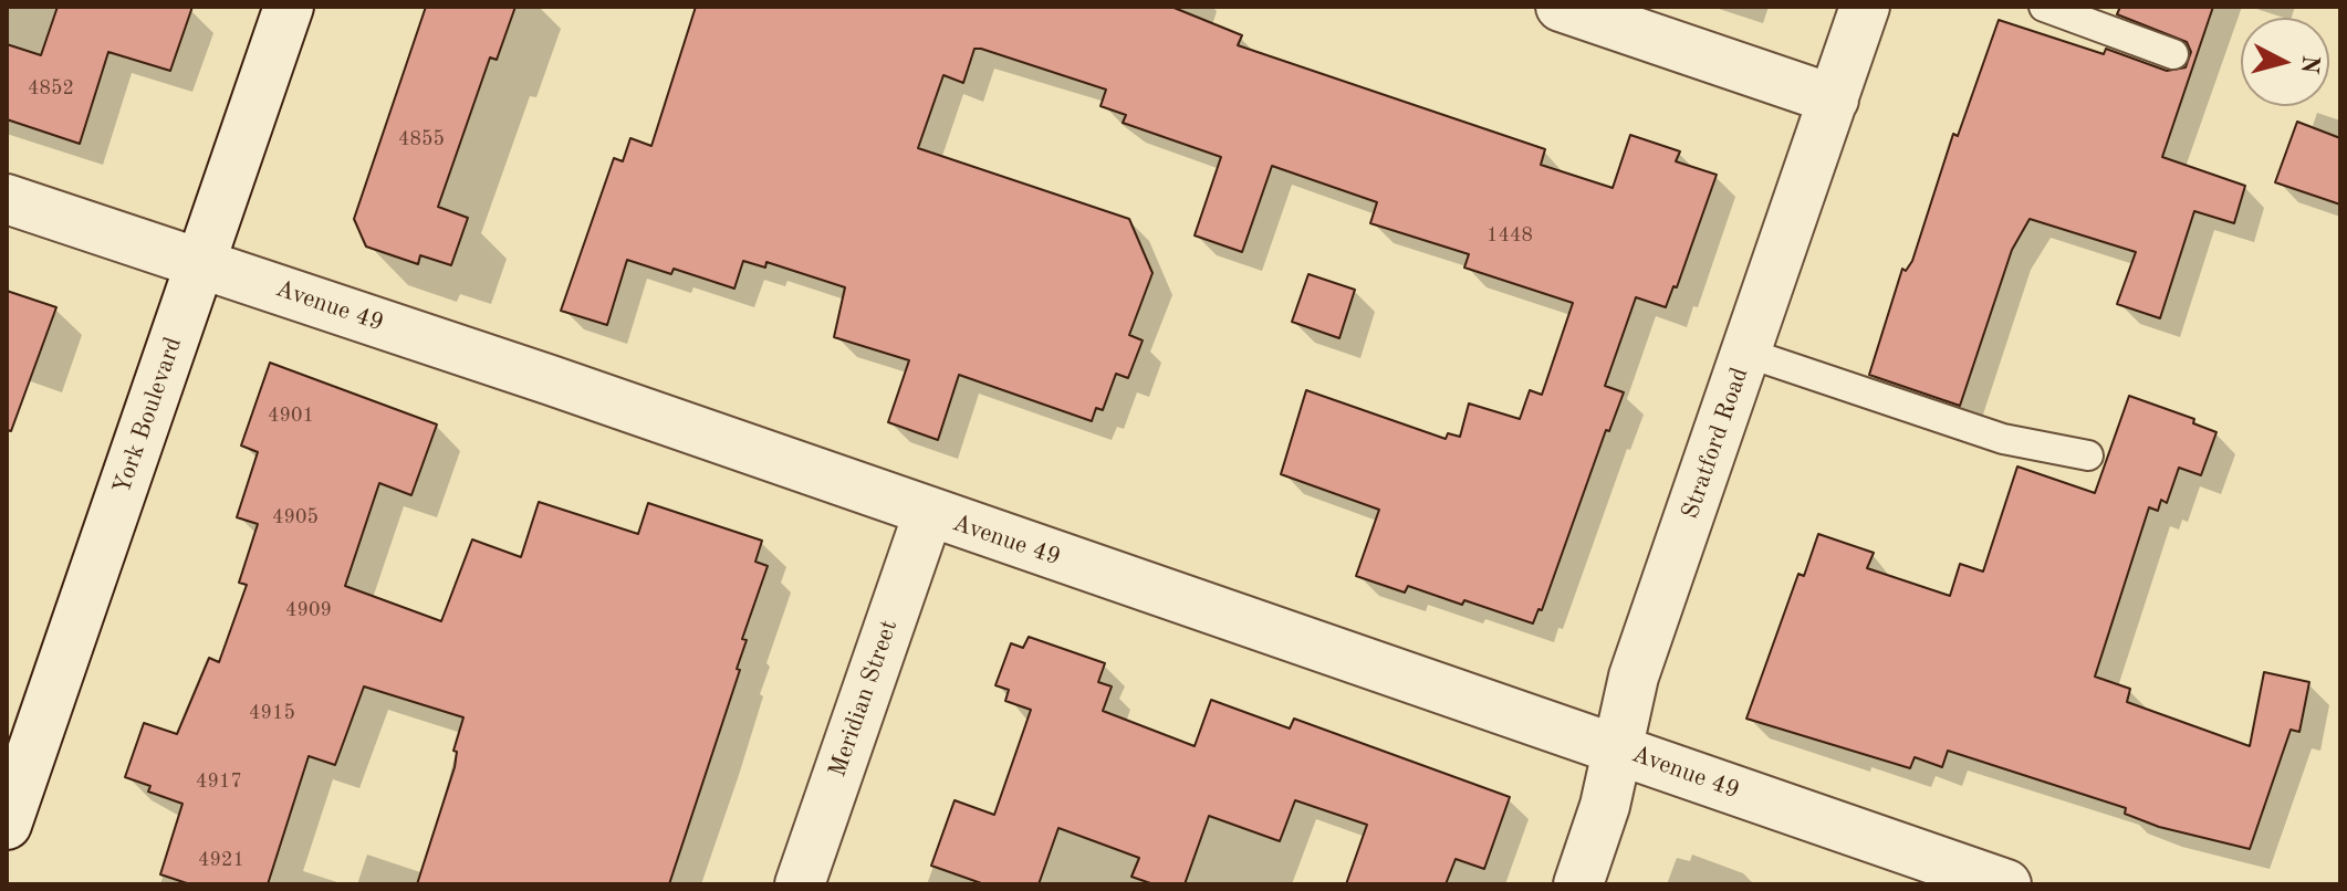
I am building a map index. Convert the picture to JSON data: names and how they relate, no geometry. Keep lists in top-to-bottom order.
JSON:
{
  "streets": {
    "street": [
      "Avenue 49",
      "York Boulevard",
      "Stratford Road",
      "Meridian Street"
    ]
  },
  "crossings": [
    ["Avenue 49", "York Boulevard"],
    ["Avenue 49", "Stratford Road"],
    ["Avenue 49", "Meridian Street"]
  ],
  "house_numbers": [
    "4852",
    "4855",
    "1448",
    "4901",
    "4905",
    "4909",
    "4915",
    "4917",
    "4921"
  ],
  "north": "right"
}
